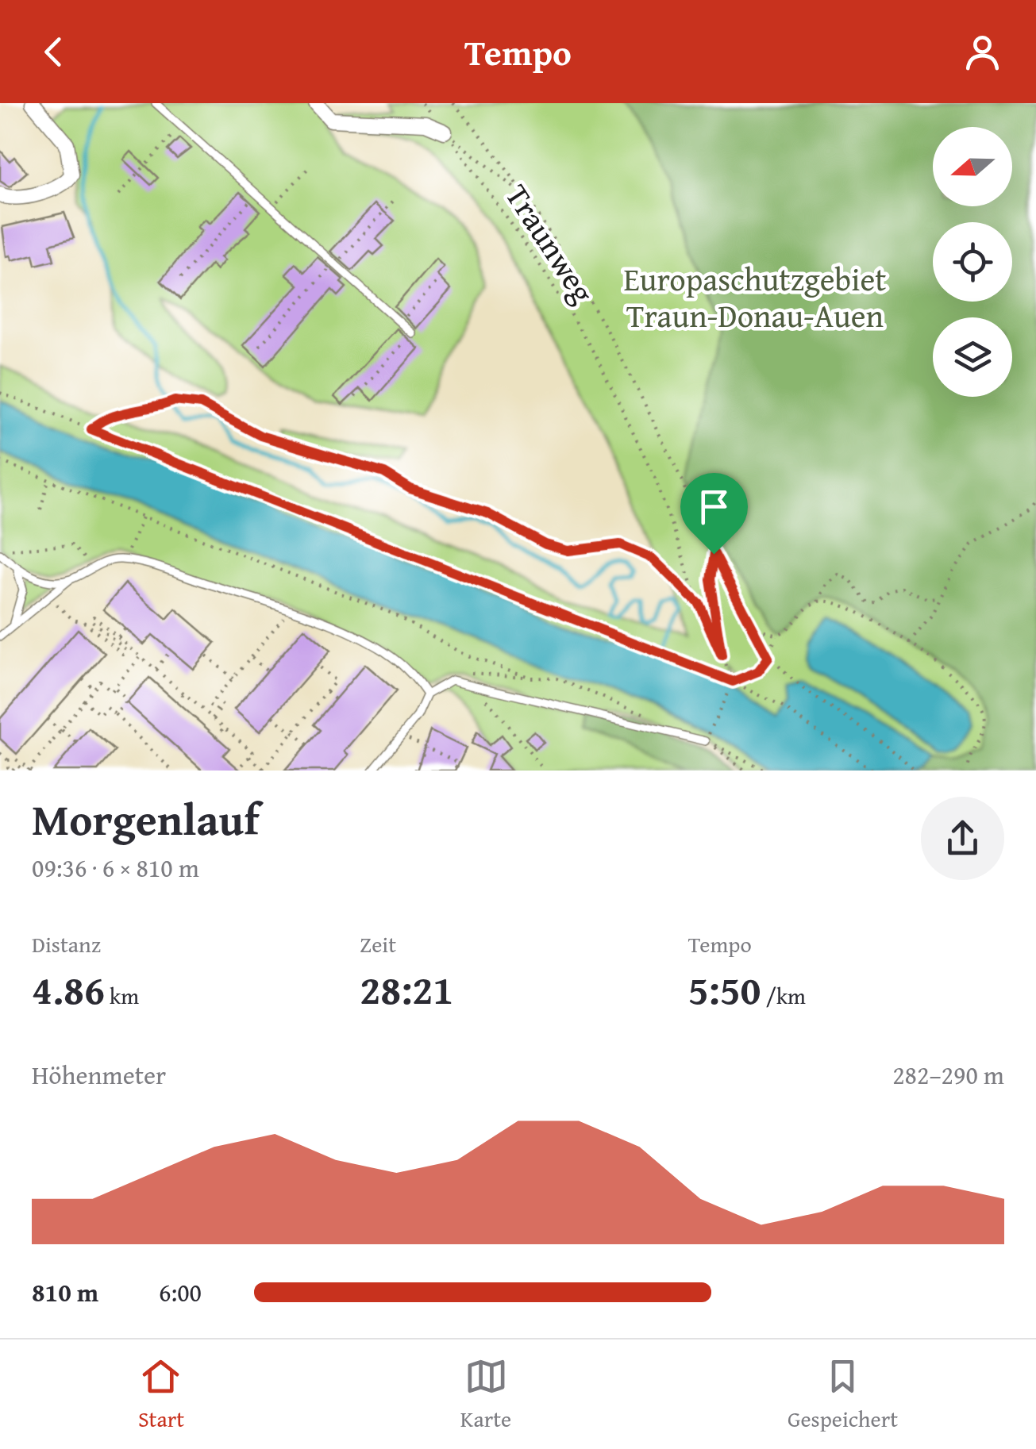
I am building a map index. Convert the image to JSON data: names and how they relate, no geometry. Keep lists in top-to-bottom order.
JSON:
{
  "streets": {
    "path": ["Traunweg"]
  },
  "parks": ["Europaschutzgebiet Traun-Donau-Auen"],
  "north": "left",
  "page": {
    "header": "Tempo",
    "heading": ["Morgenlauf", "09:36 · 6 × 810 m"],
    "stats": [
      ["Distanz", "4.86 km"],
      ["Zeit", "28:21"],
      ["Tempo", "5:50 /km"]
    ],
    "chart": ["Höhenmeter", "282–290 m"],
    "list": [
      {
        "name": "810 m",
        "note": "6:00"
      }
    ],
    "tabs": ["Start", "Karte", "Gespeichert"]
  }
}
